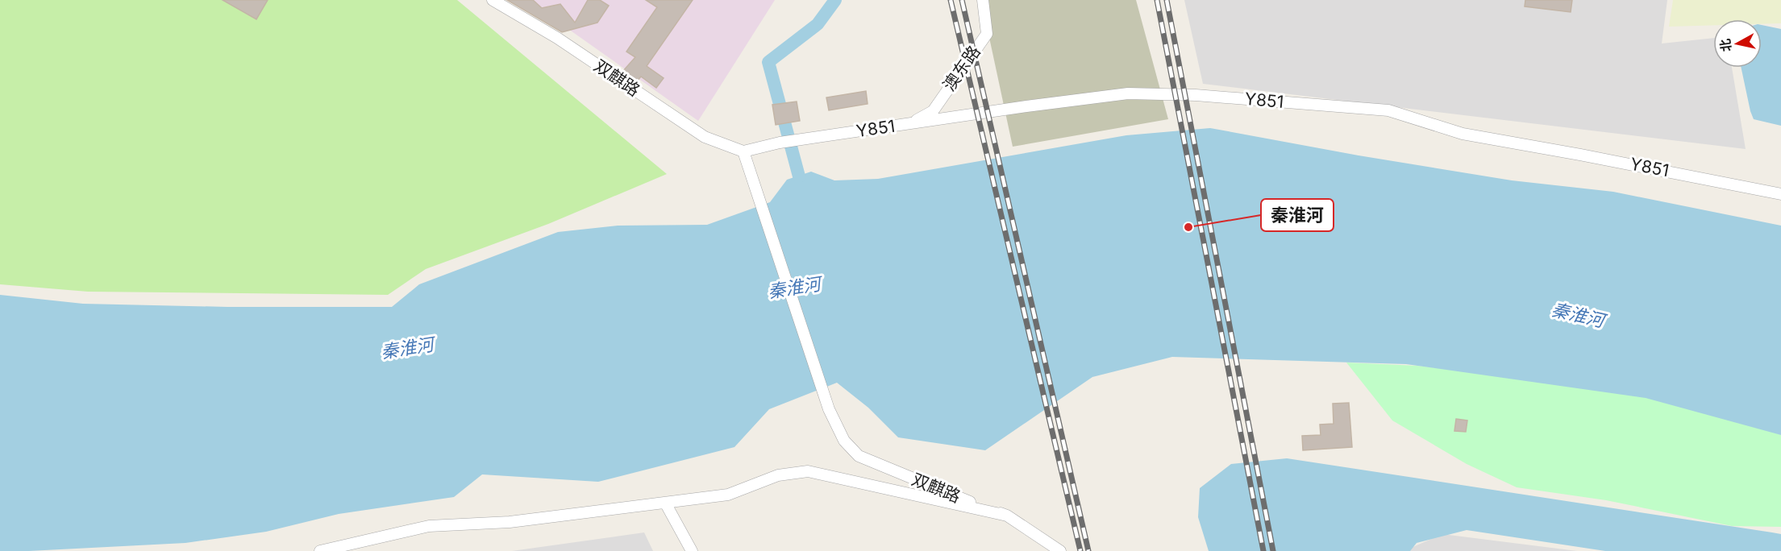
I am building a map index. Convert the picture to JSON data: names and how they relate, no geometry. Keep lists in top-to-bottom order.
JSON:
{
  "streets": {
    "street": ["澳东路", "双麒路", "Y851"]
  },
  "crossings": [
    ["澳东路", "Y851"],
    ["双麒路", "Y851"]
  ],
  "water": ["秦淮河"],
  "places": ["秦淮河"],
  "north": "left"
}
